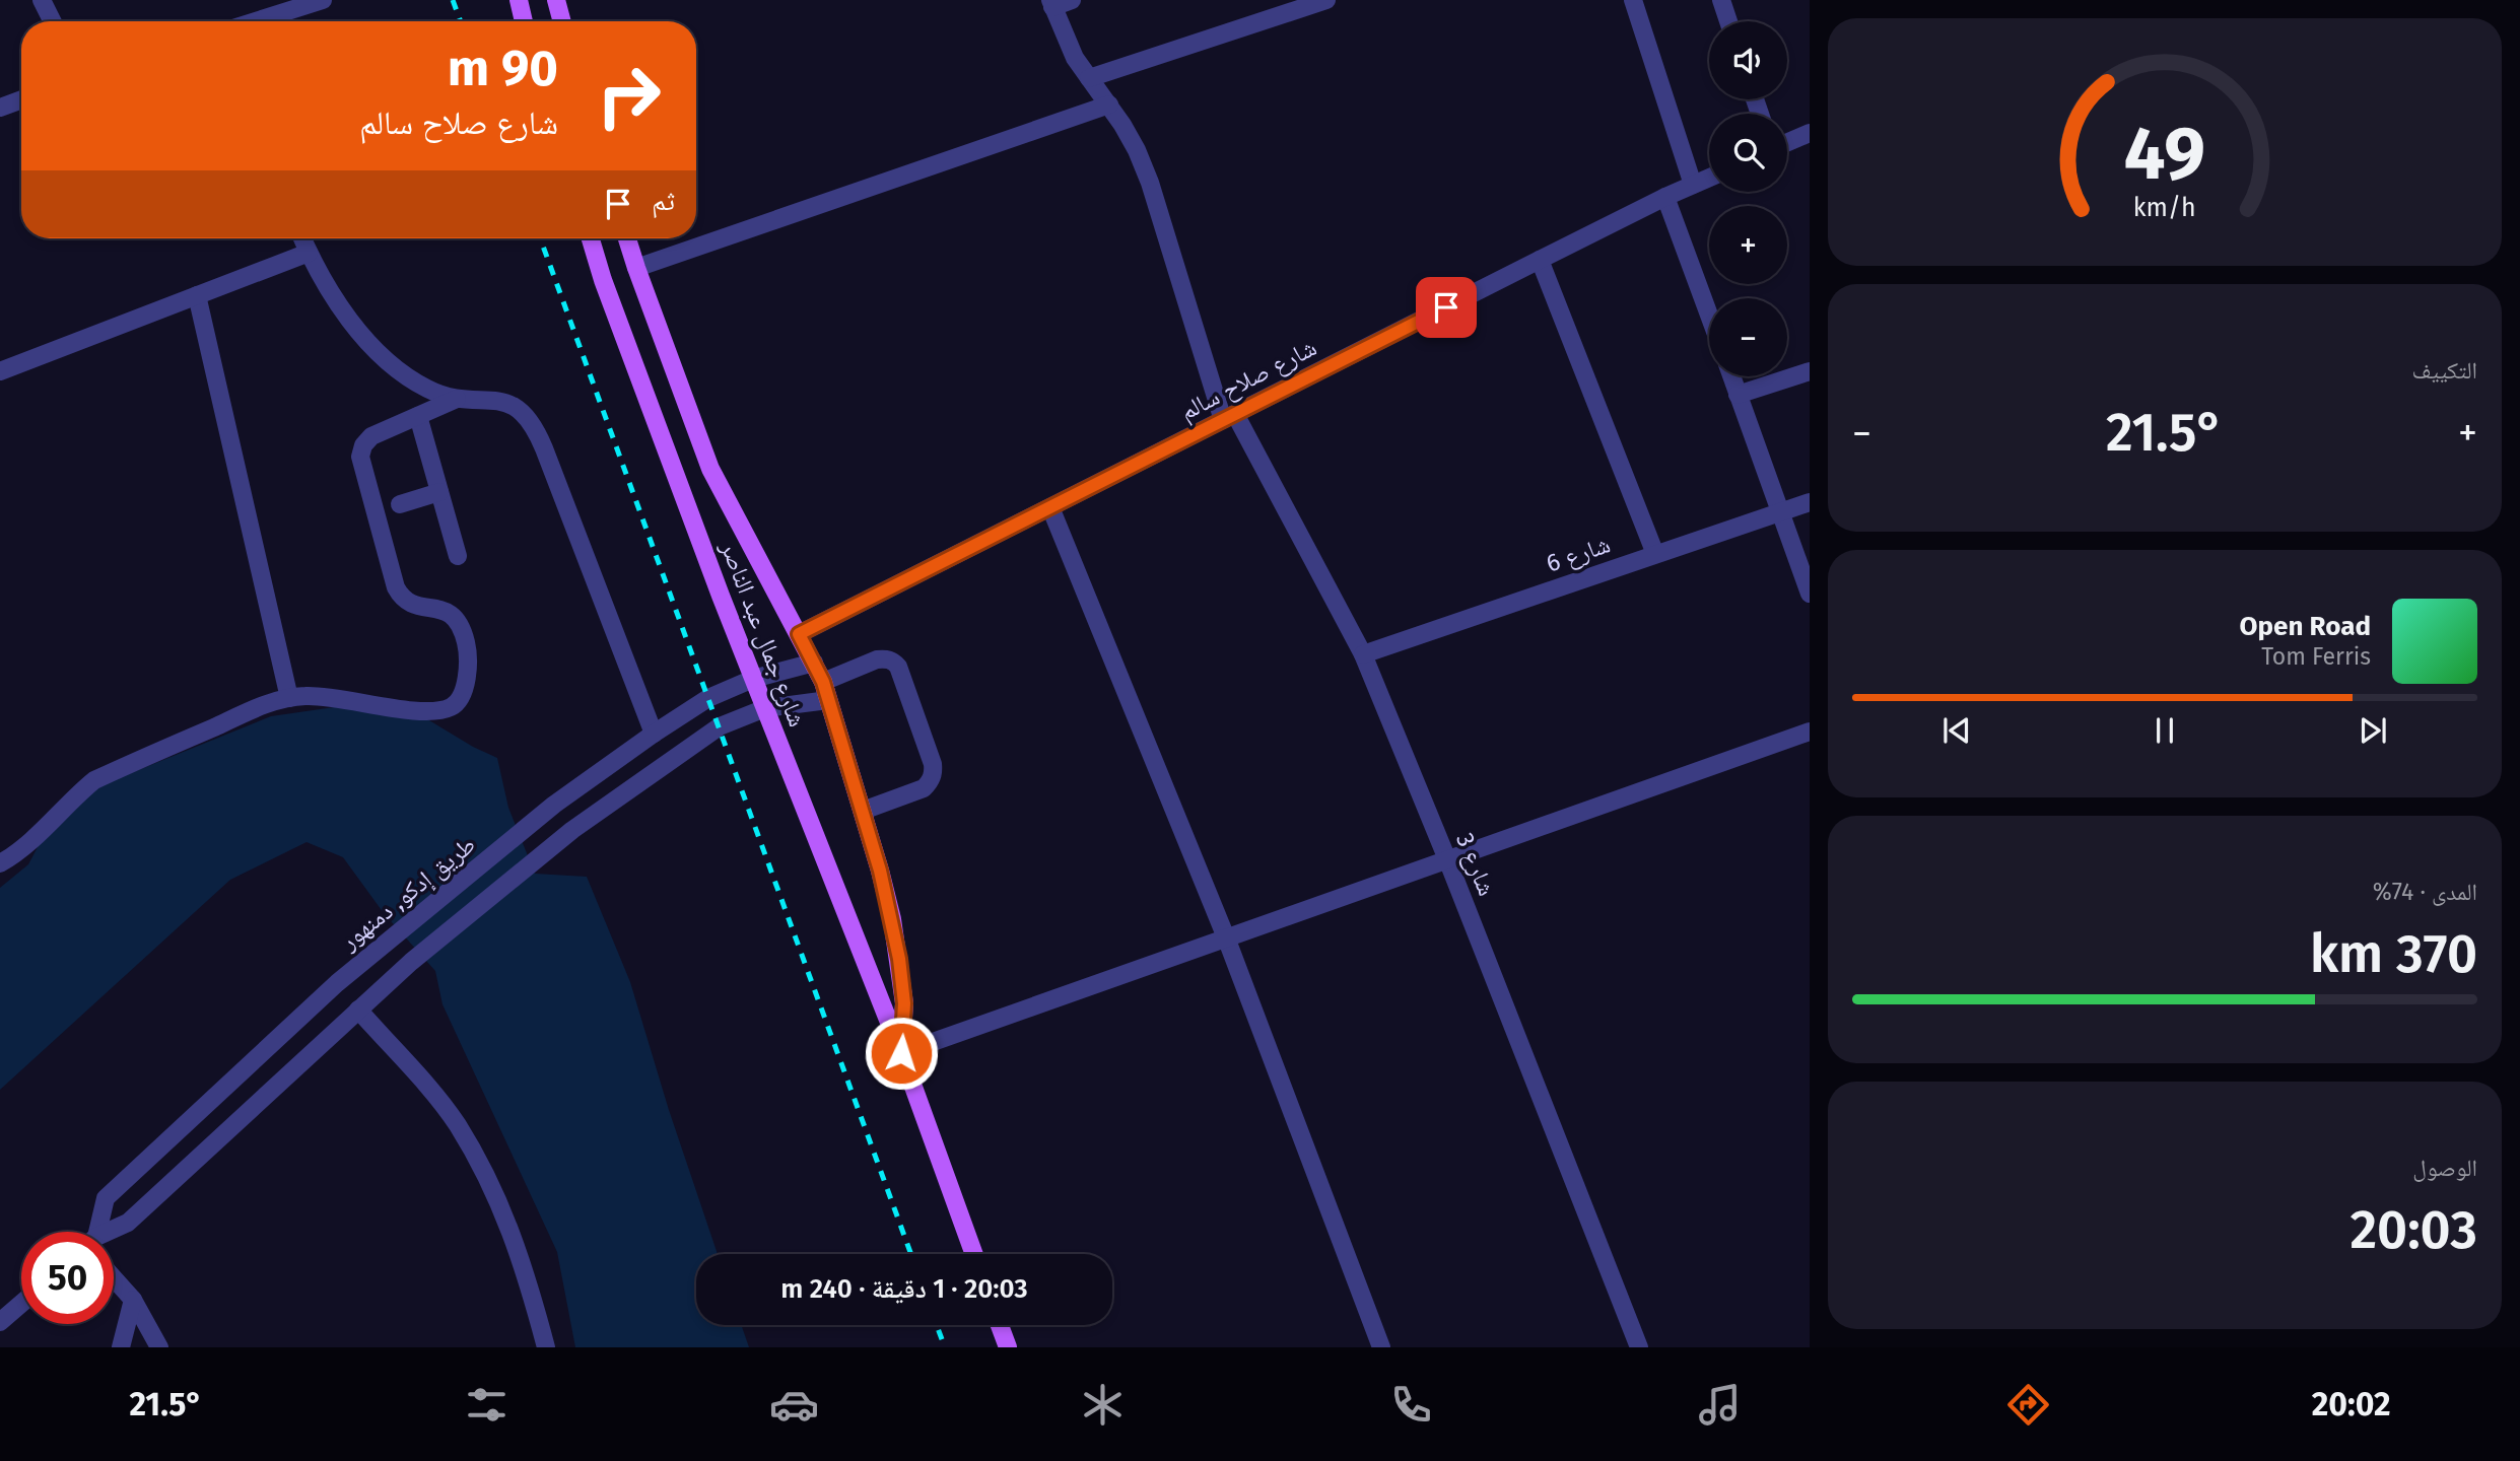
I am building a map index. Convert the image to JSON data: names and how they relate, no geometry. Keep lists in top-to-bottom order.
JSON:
{
  "streets": {
    "main road": ["شارع جمال عبد الناصر"],
    "street": [
      "شارع صلاح سالم",
      "شارع 6",
      "شارع 3",
      "طريق إدكو, دمنهور"
    ]
  },
  "crossings": [
    ["شارع صلاح سالم", "شارع جمال عبد الناصر"],
    ["شارع صلاح سالم", "شارع 3"],
    ["شارع 6", "شارع 3"],
    ["شارع جمال عبد الناصر", "طريق إدكو, دمنهور"]
  ],
  "page": {
    "map_buttons": ["+", "−"],
    "turn": ["90 m", "شارع صلاح سالم"],
    "then": "ثم",
    "tile": [
      "التكييف",
      ["المدى · 74%", "370 km"],
      ["الوصول", "20:03"]
    ],
    "heat": ["−", "21.5°", "+"],
    "song": ["Open Road", "Tom Ferris"],
    "limit": "50",
    "trip": "20:03 · 1 دقيقة · 240 m",
    "tabs": ["20:02", "21.5°"],
    "gauge": ["49", "km/h"]
  }
}
